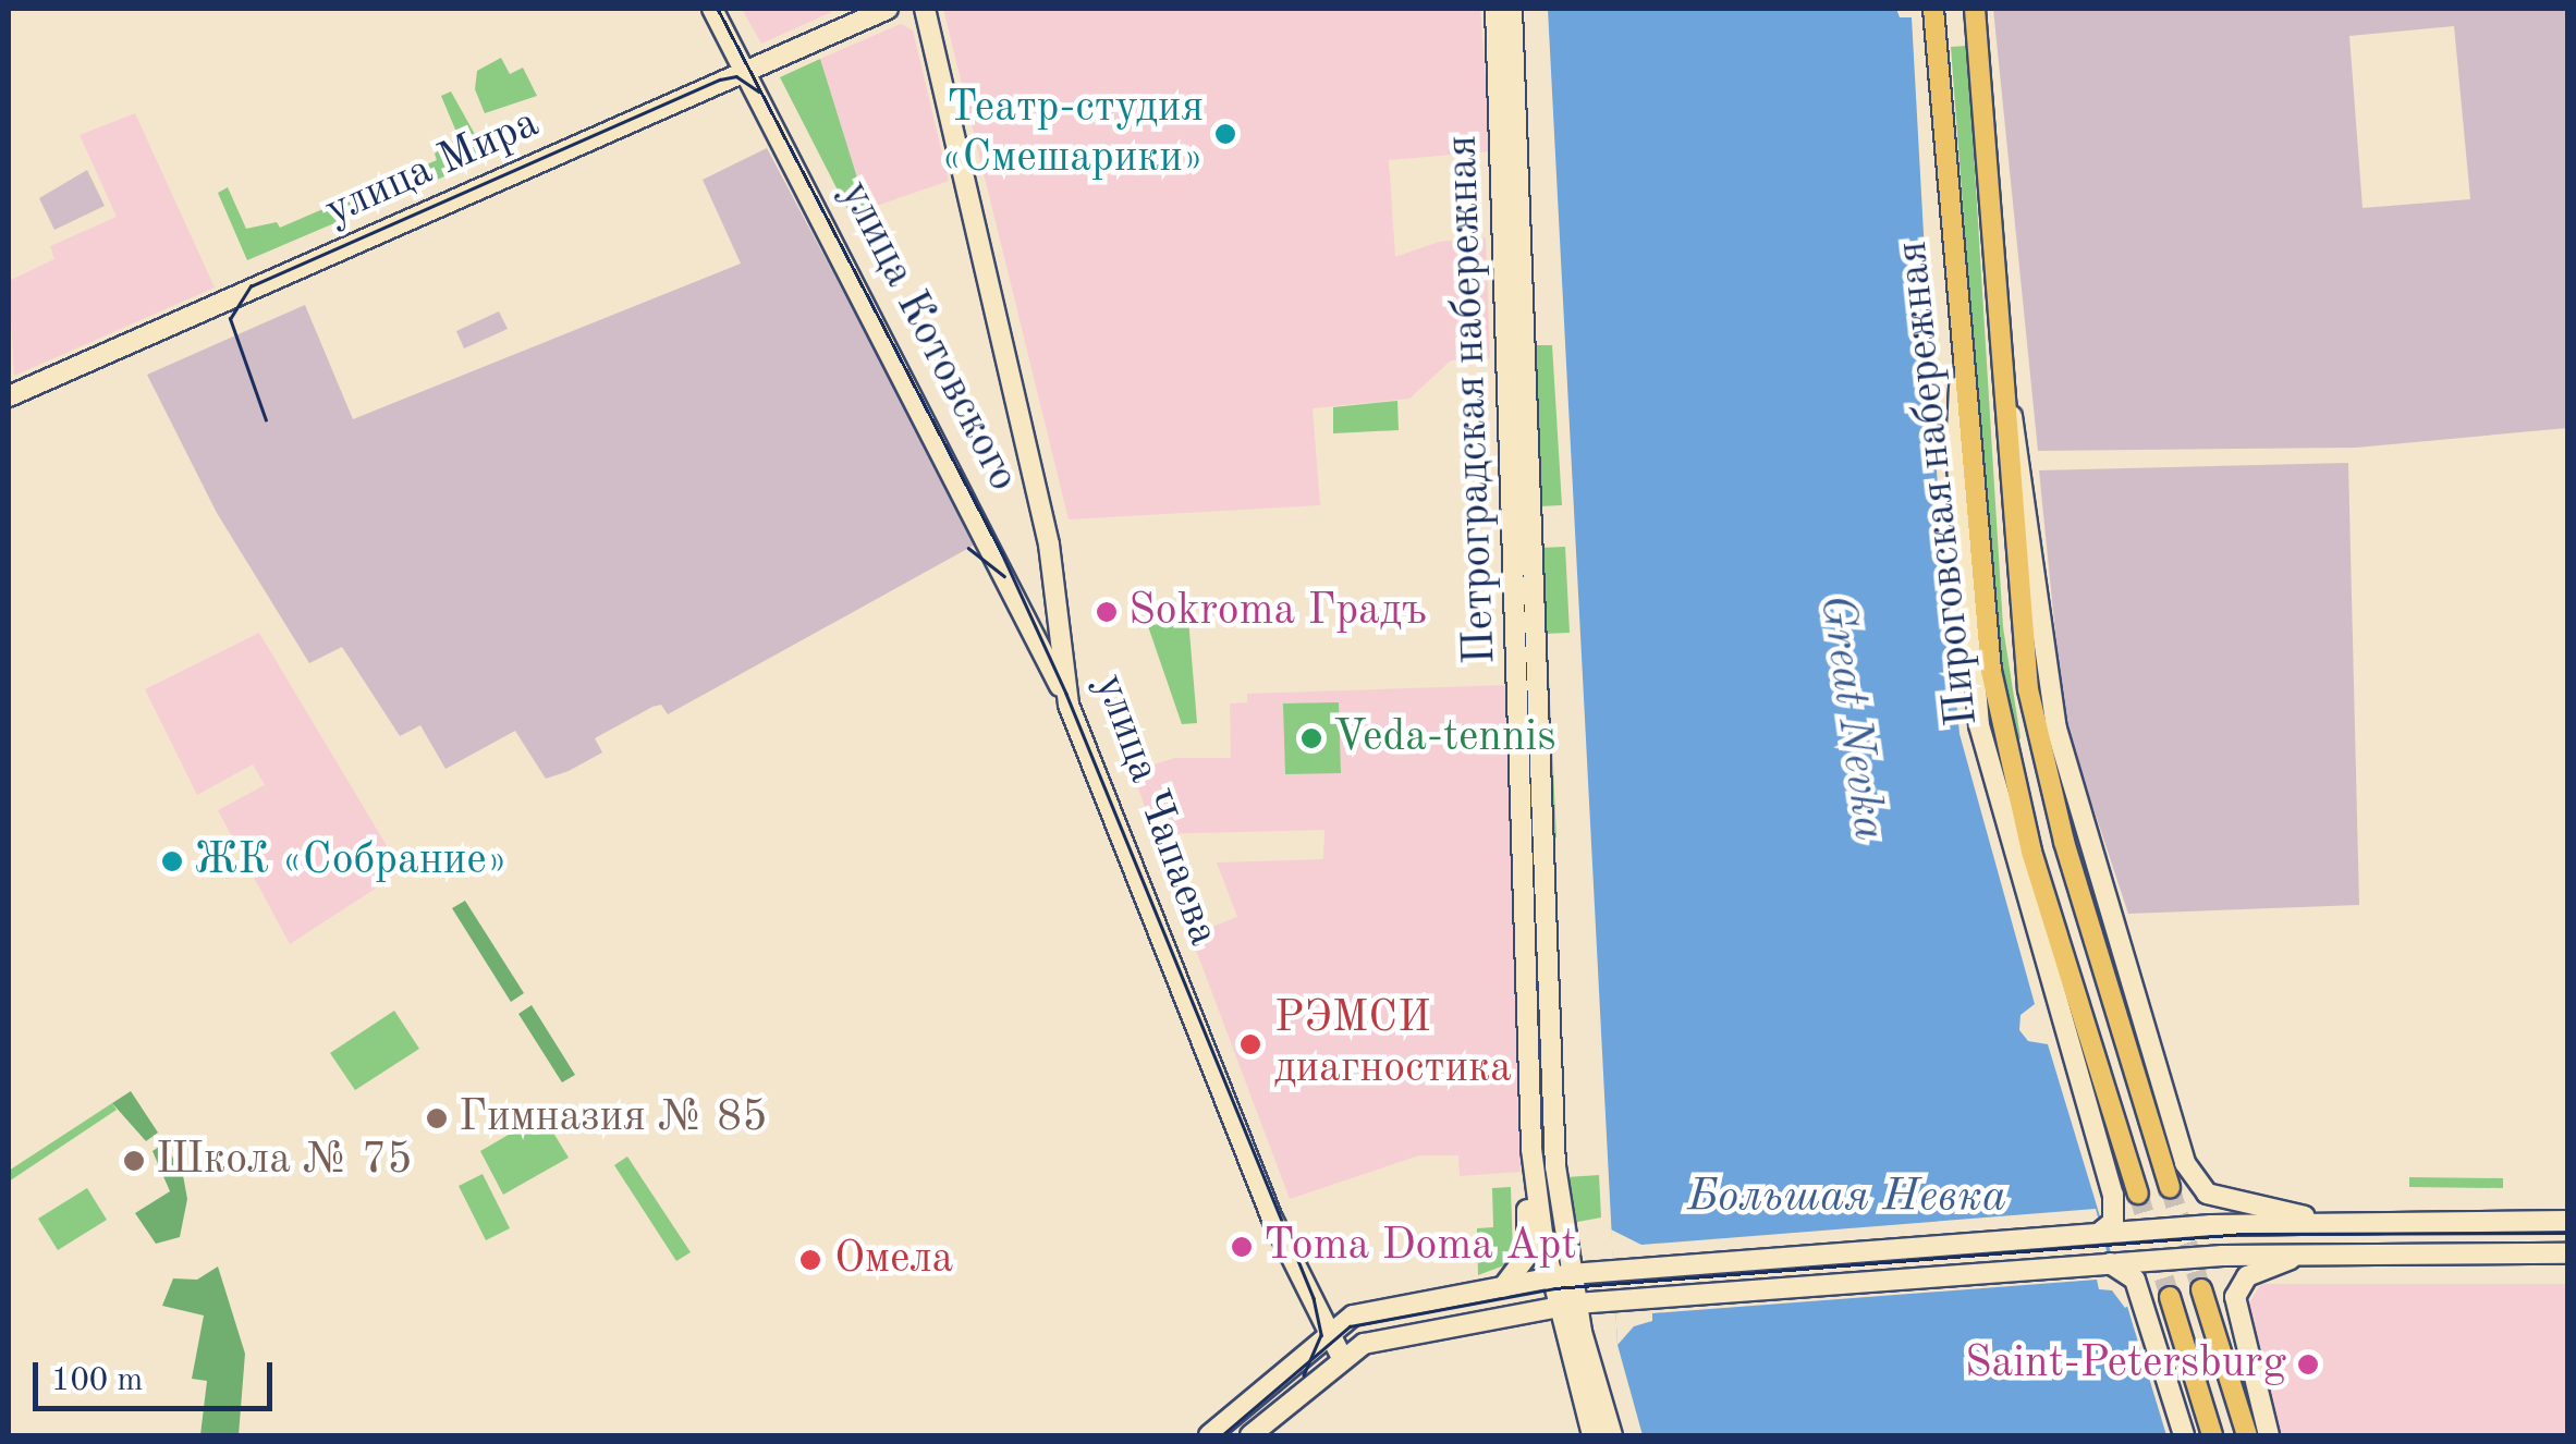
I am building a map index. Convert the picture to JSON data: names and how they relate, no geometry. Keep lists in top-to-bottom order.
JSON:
{
  "streets": {
    "main road": ["Пироговская набережная"],
    "street": [
      "улица Мира",
      "улица Котовского",
      "Петроградская набережная",
      "улица Чапаева"
    ]
  },
  "crossings": [
    ["улица Мира", "улица Котовского"],
    ["улица Котовского", "улица Чапаева"]
  ],
  "water": ["Great Nevka", "Большая Невка"],
  "places": [
    "Театр-студия «Смешарики»",
    "Sokroma Градъ",
    "Veda-tennis",
    "ЖК «Собрание»",
    "РЭМСИ диагностика",
    "Гимназия № 85",
    "Школа № 75",
    "Toma Doma Apt",
    "Омела",
    "Saint-Petersburg"
  ],
  "scale_bar": "100 m"
}
